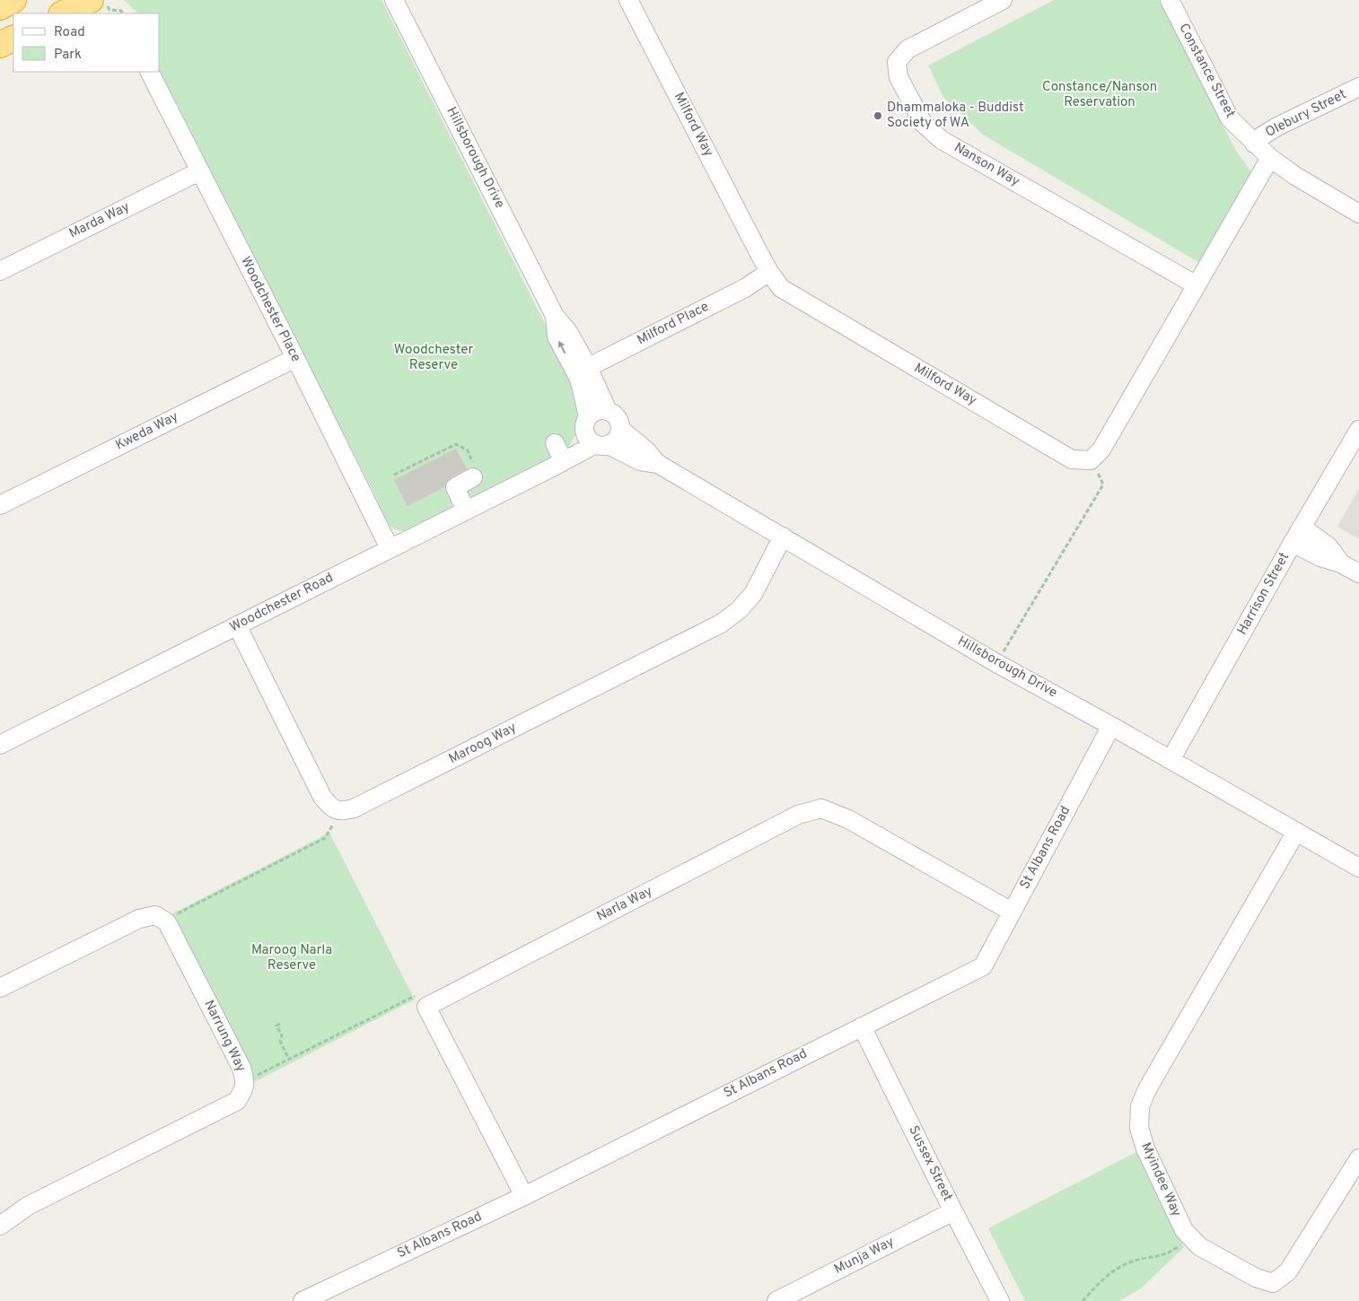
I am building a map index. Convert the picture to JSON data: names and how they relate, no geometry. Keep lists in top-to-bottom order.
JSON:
{
  "streets": {
    "street": [
      "Constance Street",
      "Olebury Street",
      "Milford Way",
      "Hillsborough Drive",
      "Nanson Way",
      "Marda Way",
      "Woodchester Place",
      "Milford Place",
      "Kweda Way",
      "Harrison Street",
      "Woodchester Road",
      "Maroog Way",
      "St Albans Road",
      "Narla Way",
      "Narrung Way",
      "Sussex Street",
      "Myindee Way",
      "Munja Way"
    ]
  },
  "crossings": [
    ["Constance Street", "Olebury Street"],
    ["Milford Way", "Milford Place"],
    ["Hillsborough Drive", "Milford Place"],
    ["Hillsborough Drive", "Harrison Street"],
    ["Hillsborough Drive", "Woodchester Road"],
    ["Hillsborough Drive", "Maroog Way"],
    ["Hillsborough Drive", "St Albans Road"],
    ["Hillsborough Drive", "Myindee Way"],
    ["Marda Way", "Woodchester Place"],
    ["Woodchester Place", "Kweda Way"],
    ["Woodchester Place", "Woodchester Road"],
    ["St Albans Road", "Narla Way"],
    ["St Albans Road", "Sussex Street"],
    ["Sussex Street", "Munja Way"]
  ],
  "parks": ["Constance/Nanson Reservation", "Woodchester Reserve", "Maroog Narla Reserve"],
  "places": ["Dhammaloka - Buddist Society of WA"],
  "legend": ["Road", "Park"]
}
